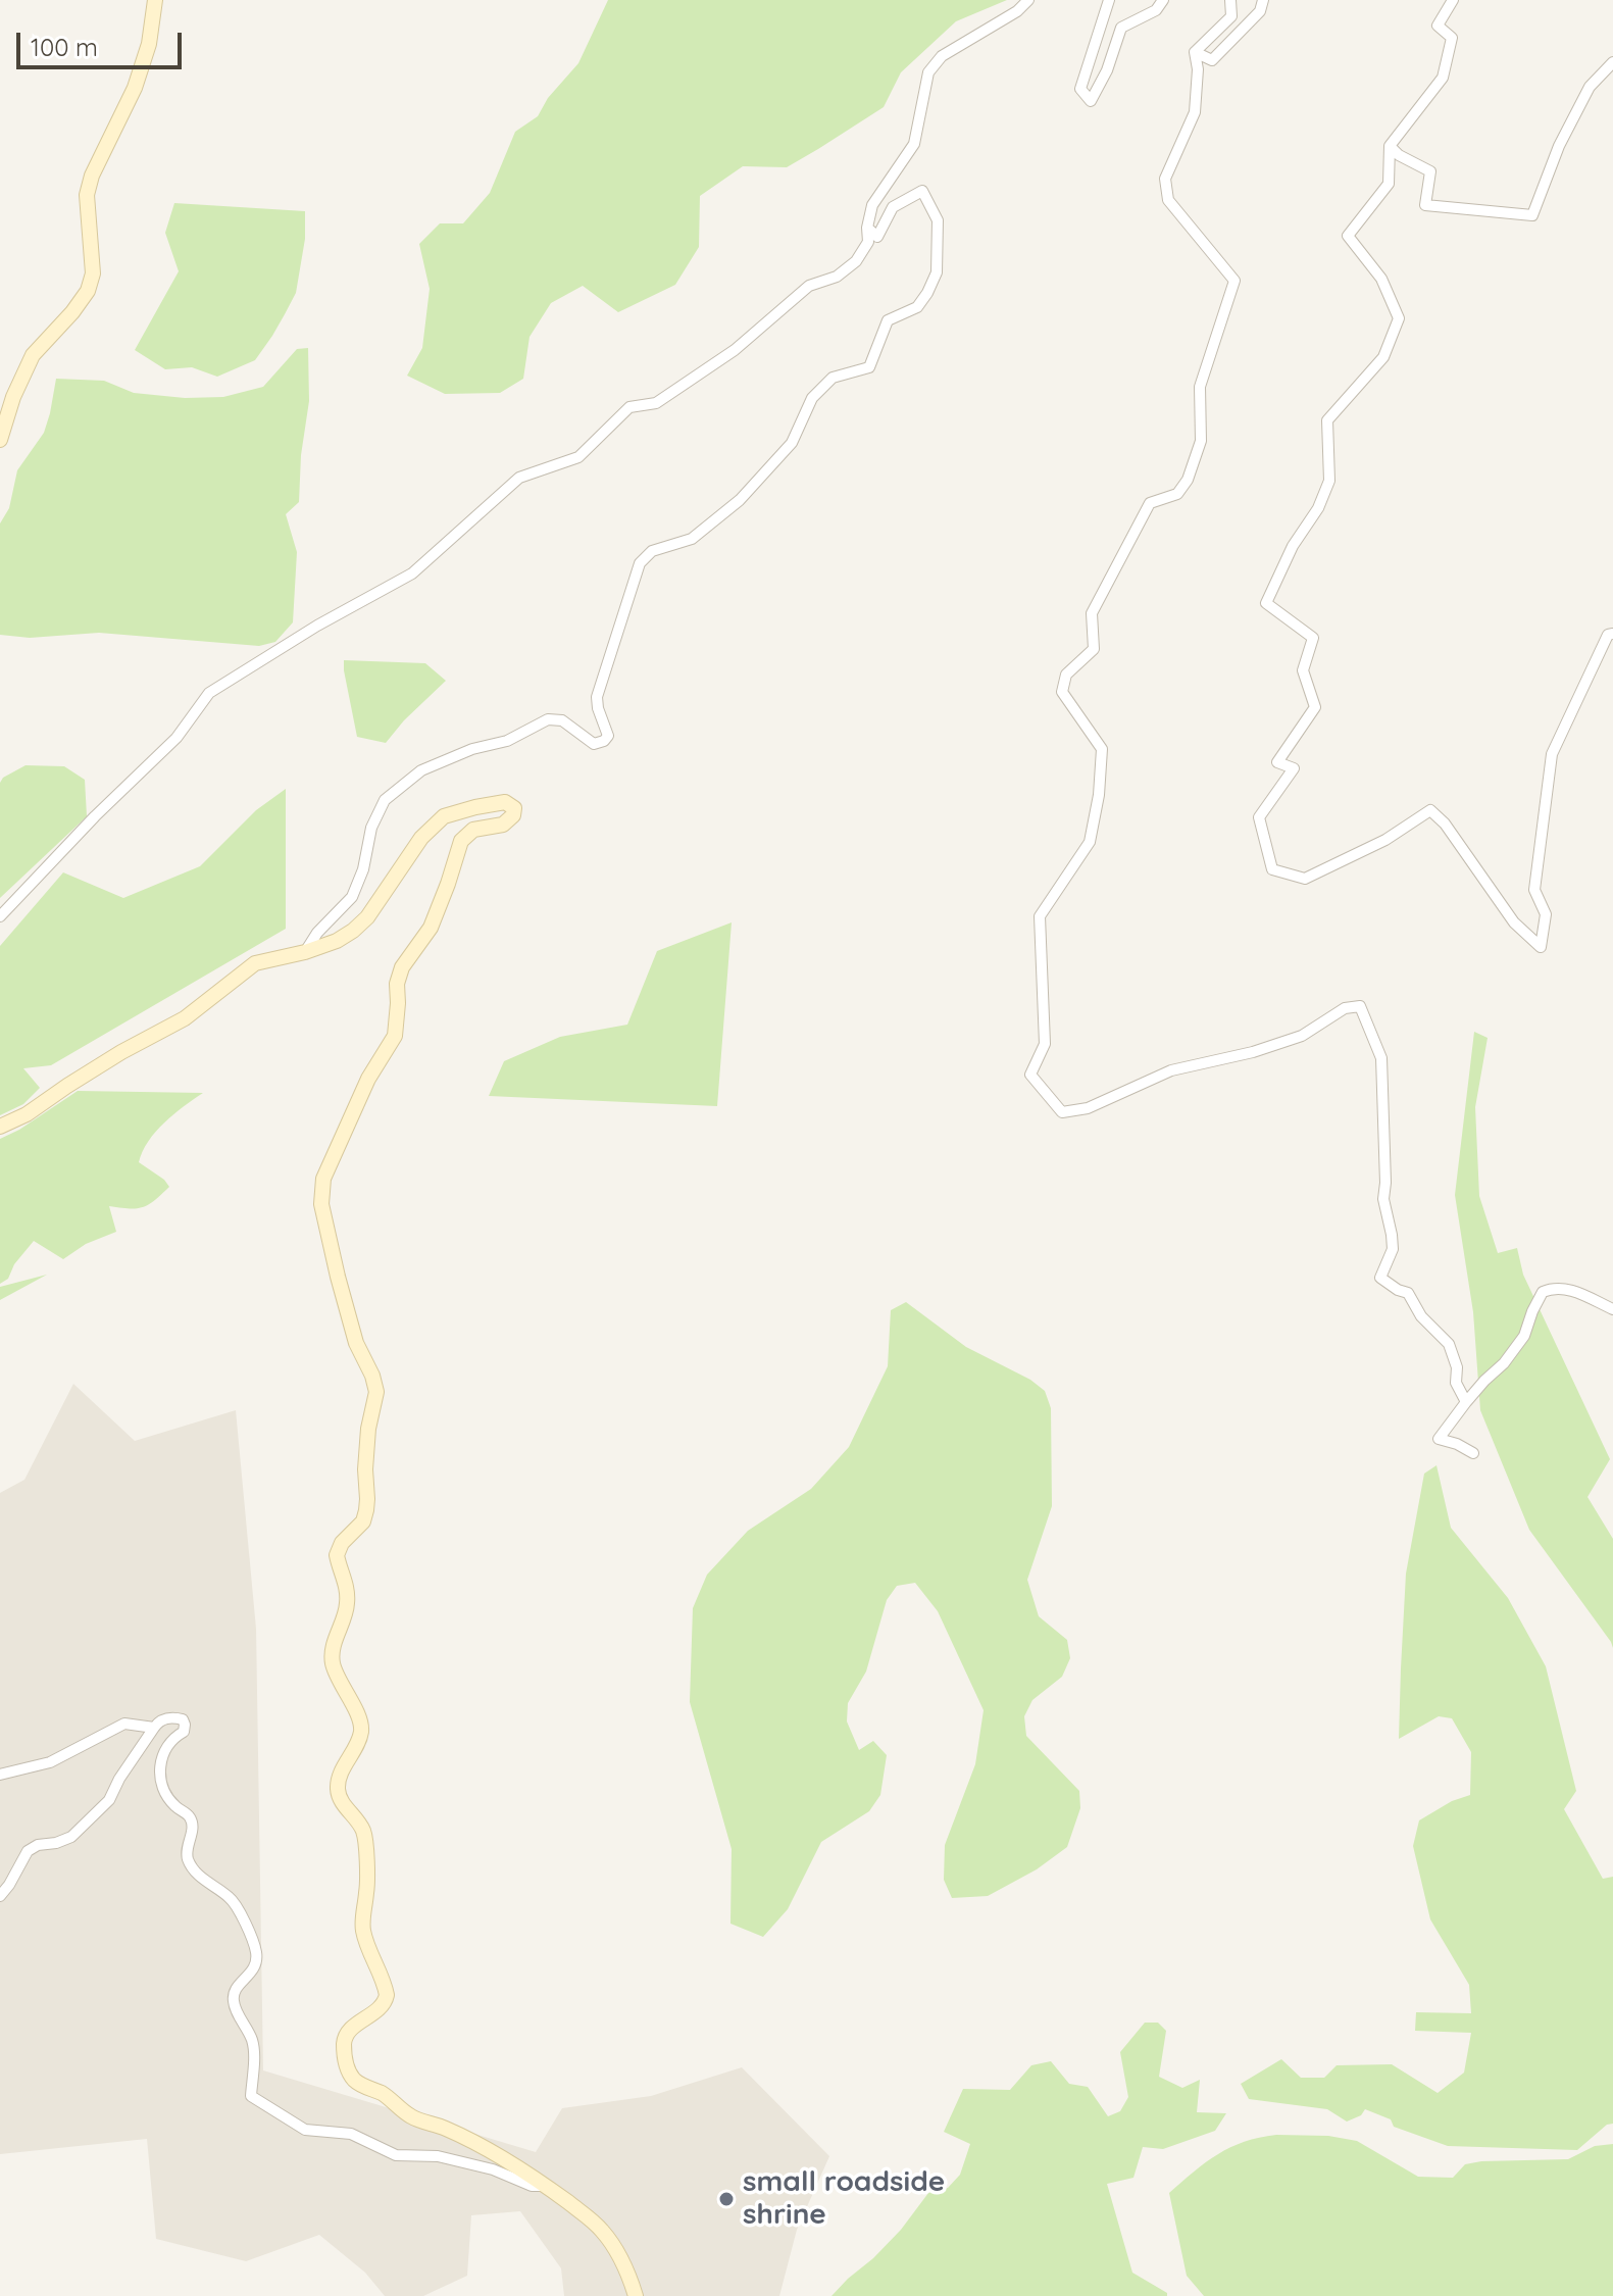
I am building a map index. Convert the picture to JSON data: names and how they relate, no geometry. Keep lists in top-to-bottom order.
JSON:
{
  "places": ["small roadside shrine"],
  "scale_bar": "100 m"
}
